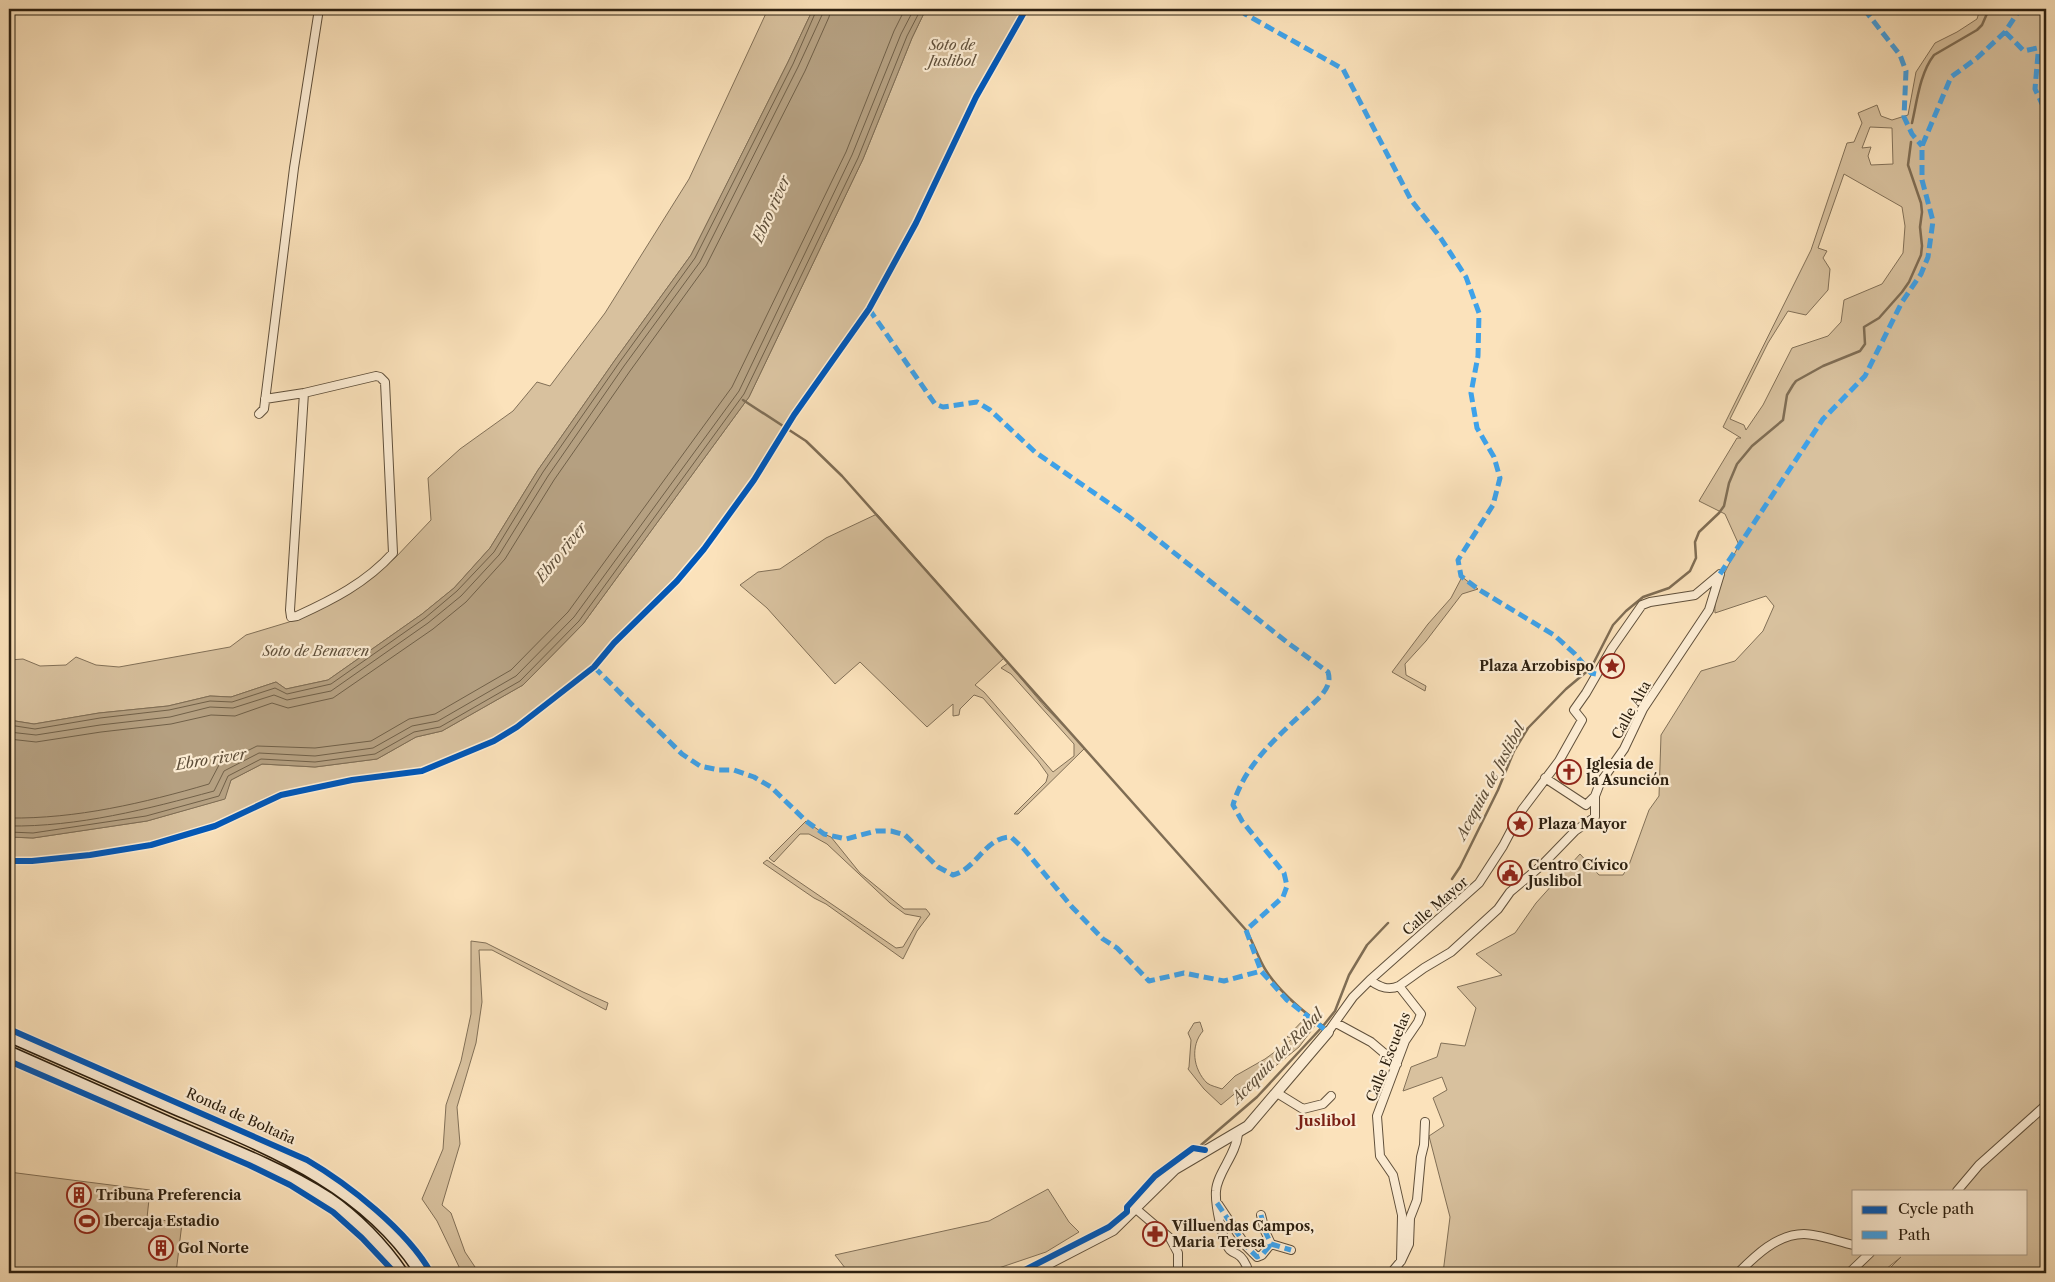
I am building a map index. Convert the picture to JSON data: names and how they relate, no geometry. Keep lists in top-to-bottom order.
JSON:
{
  "streets": {
    "main road": ["Ronda de Boltaña"],
    "street": ["Calle Alta", "Calle Mayor", "Calle Escuelas"]
  },
  "crossings": [
    ["Calle Alta", "Calle Mayor"],
    ["Calle Alta", "Calle Escuelas"]
  ],
  "districts": ["Juslibol"],
  "water": ["Ebro river", "Acequia de Juslibol", "Acequia del Rabal"],
  "parks": ["Soto de Juslibol", "Soto de Benaven"],
  "places": {
    "place": ["Plaza Arzobispo", "Plaza Mayor"],
    "church": ["Iglesia de la Asunción"],
    "public building": ["Centro Cívico Juslibol"],
    "building": ["Tribuna Preferencia", "Gol Norte"],
    "sports": ["Ibercaja Estadio"],
    "pharmacy": ["Villuendas Campos, Maria Teresa"]
  },
  "legend": ["Cycle path", "Path"]
}
